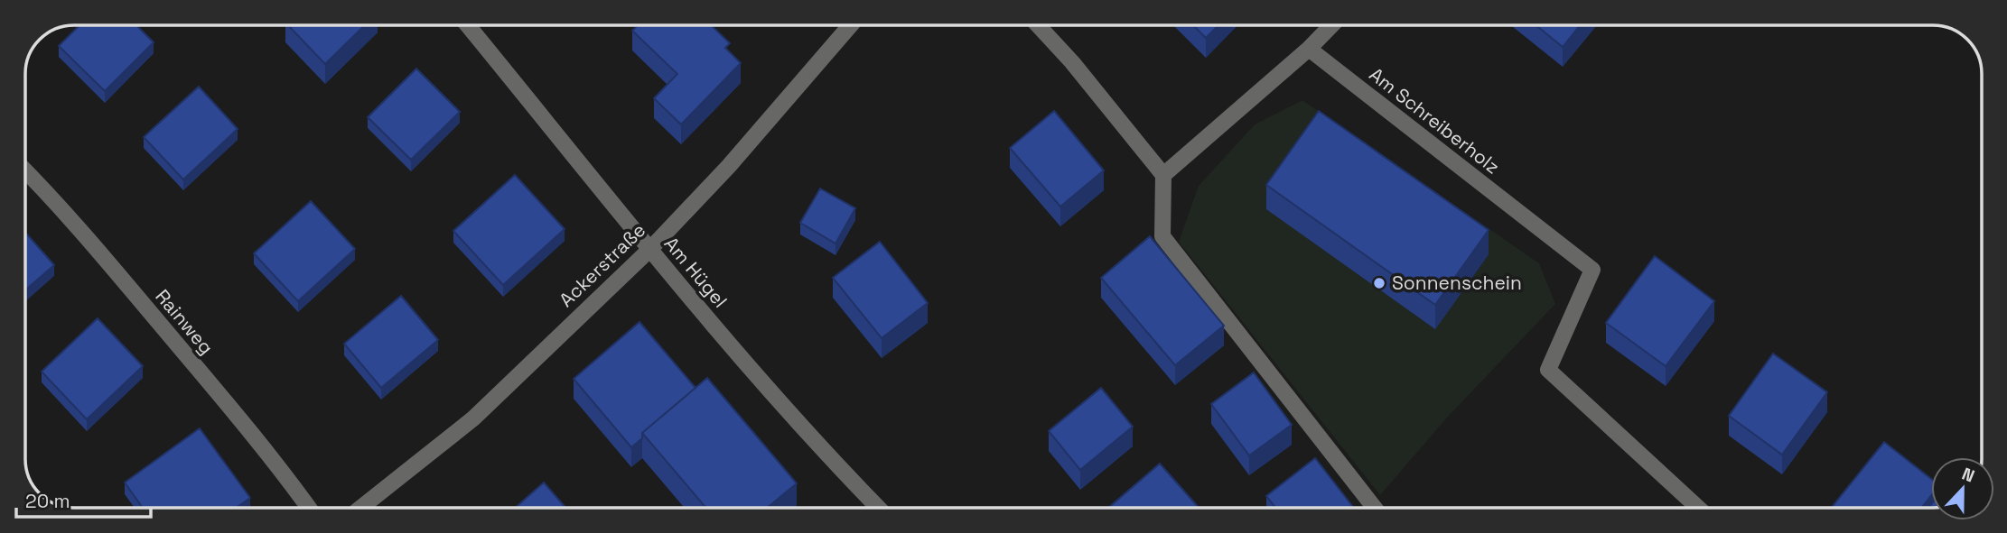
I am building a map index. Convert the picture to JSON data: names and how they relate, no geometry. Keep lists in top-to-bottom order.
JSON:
{
  "streets": {
    "street": [
      "Am Schreiberholz",
      "Ackerstraße",
      "Am Hügel",
      "Rainweg"
    ]
  },
  "crossings": [
    ["Ackerstraße", "Am Hügel"]
  ],
  "places": ["Sonnenschein"],
  "scale_bar": "20 m",
  "north": "top"
}
